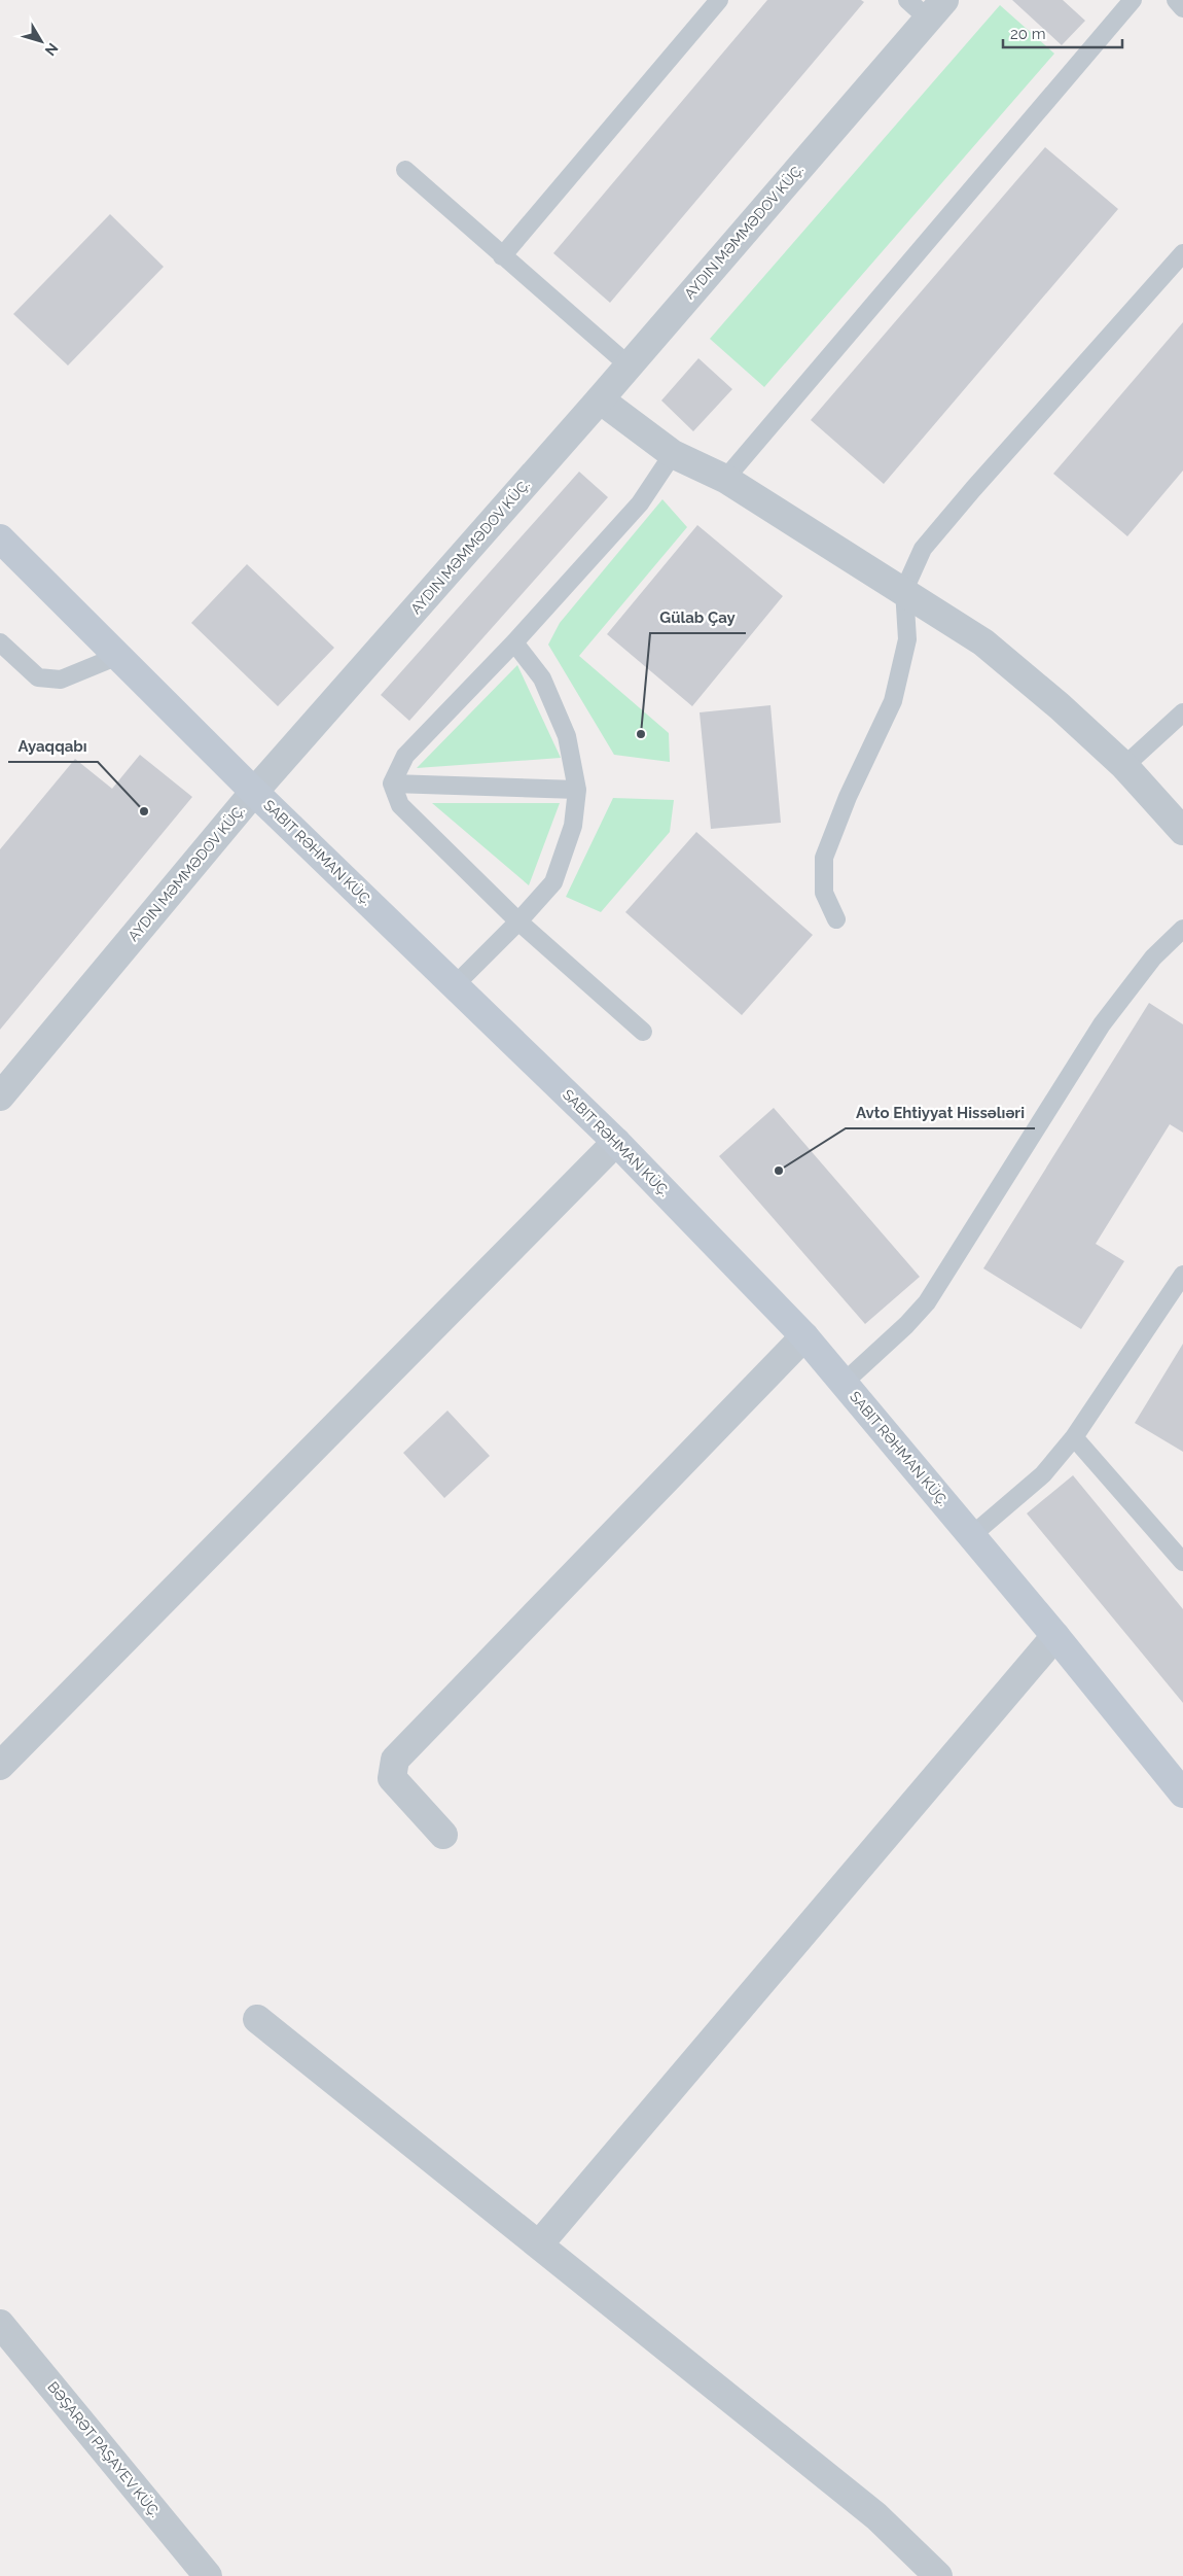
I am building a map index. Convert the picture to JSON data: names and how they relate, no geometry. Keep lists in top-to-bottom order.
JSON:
{
  "streets": {
    "main road": ["SABIT RƏHMAN KÜÇ."],
    "street": ["BƏŞARƏT PAŞAYEV KÜÇ."]
  },
  "places": ["Gülab Çay", "Ayaqqabı", "Avto Ehtiyyat Hissəlıəri"],
  "scale_bar": "20 m",
  "north": "bottom right"
}
